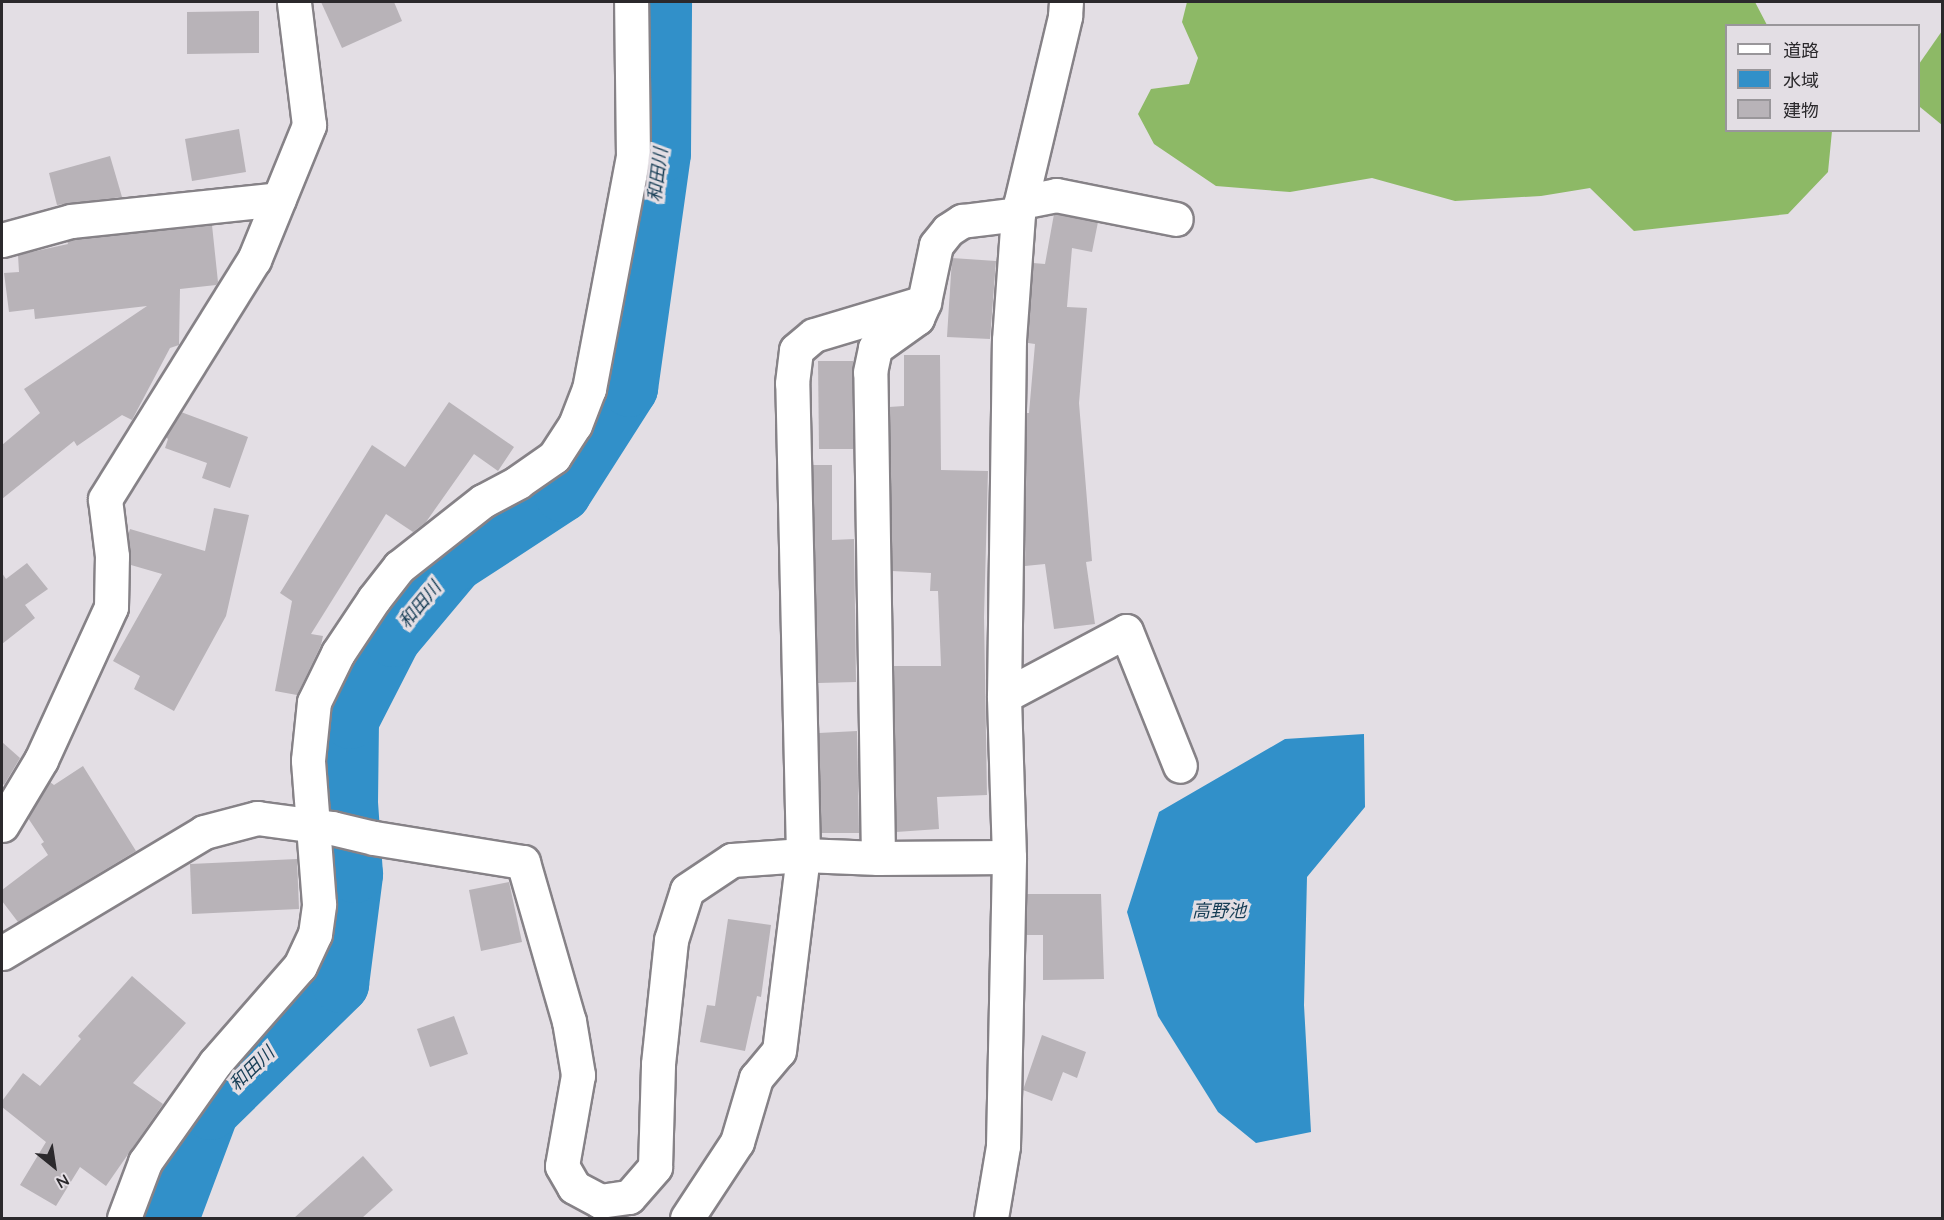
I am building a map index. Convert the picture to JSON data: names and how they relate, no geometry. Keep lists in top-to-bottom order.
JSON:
{
  "water": ["和田川", "高野池"],
  "legend": ["道路", "水域", "建物"],
  "north": "bottom right"
}
